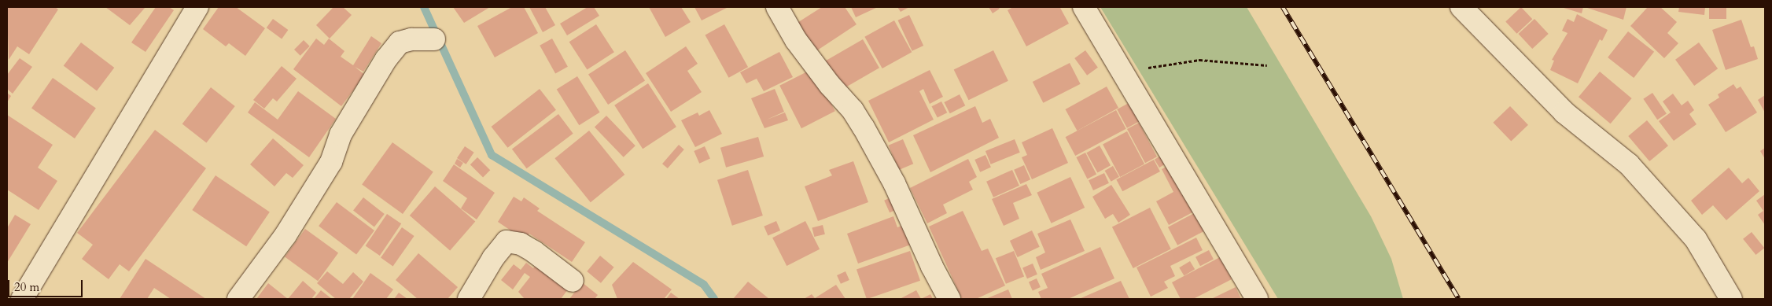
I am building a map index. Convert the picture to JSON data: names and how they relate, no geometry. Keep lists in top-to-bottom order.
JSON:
{
  "scale_bar": "20 m"
}
